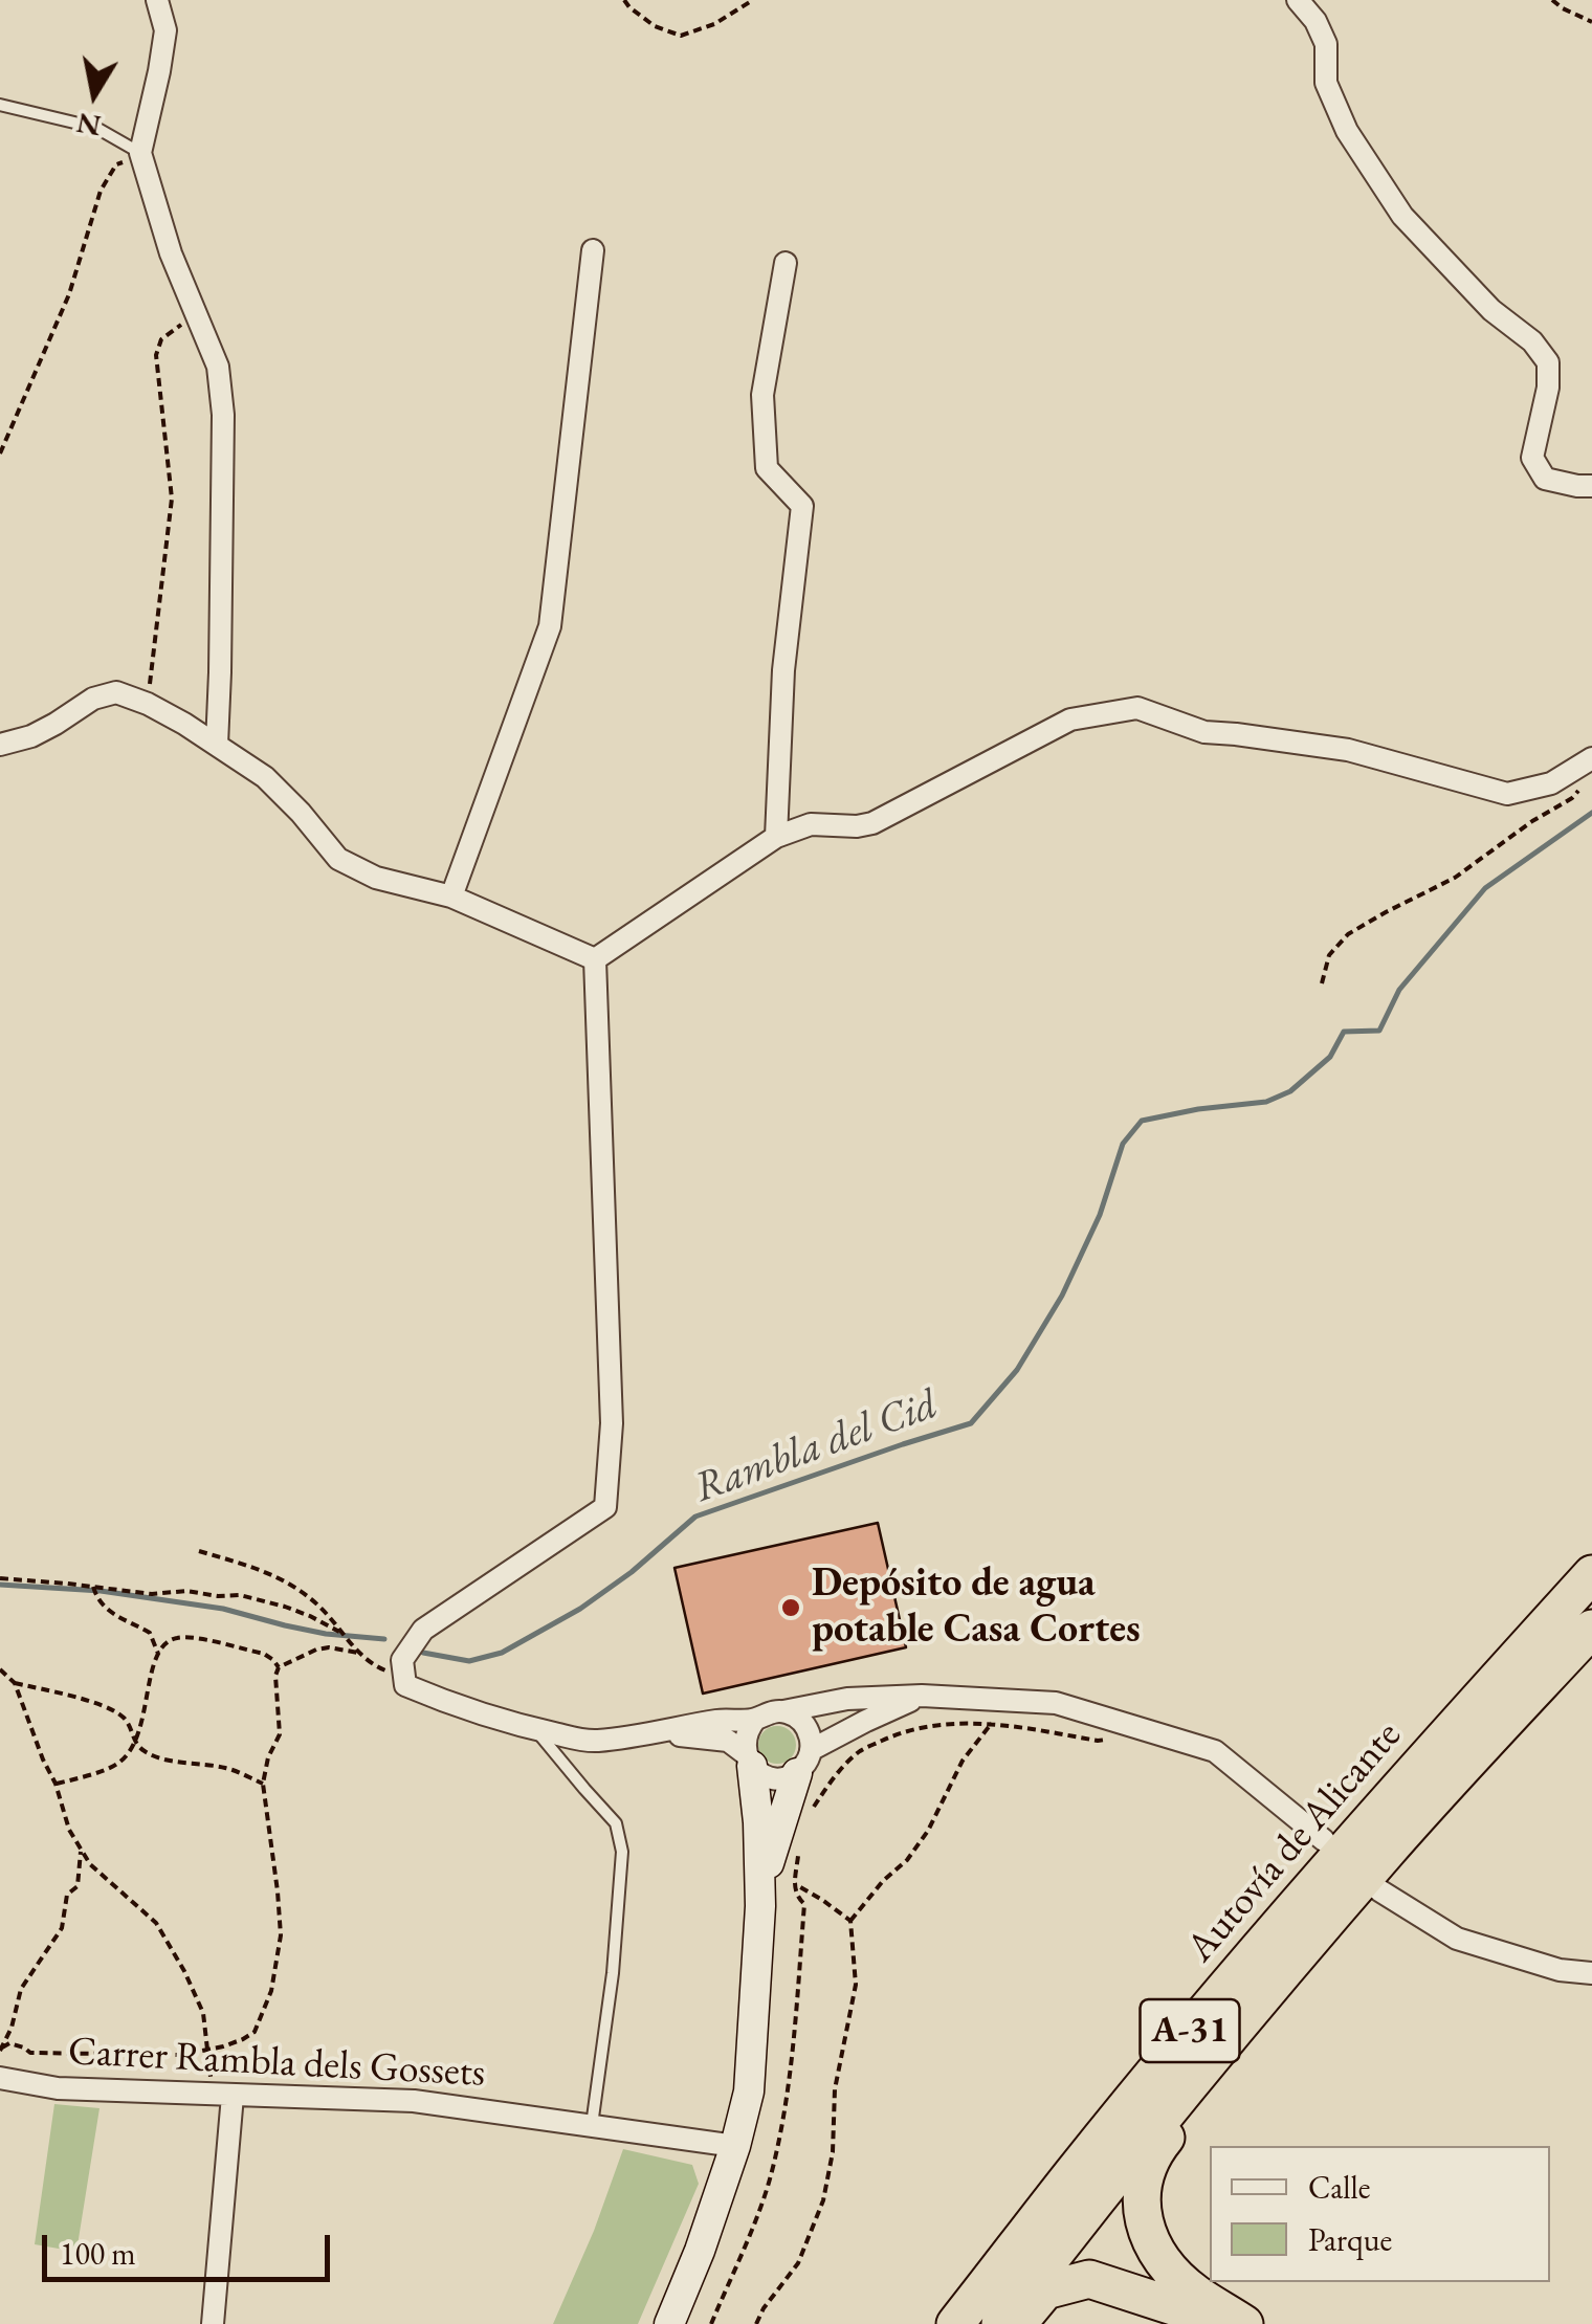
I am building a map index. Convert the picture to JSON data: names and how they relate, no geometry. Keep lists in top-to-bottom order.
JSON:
{
  "streets": {
    "highway": ["Autovía de Alicante", "A-31"],
    "street": ["Carrer Rambla dels Gossets"]
  },
  "water": ["Rambla del Cid"],
  "places": ["Depósito de agua potable Casa Cortes"],
  "legend": ["Calle", "Parque"],
  "scale_bar": "100 m",
  "north": "bottom"
}
